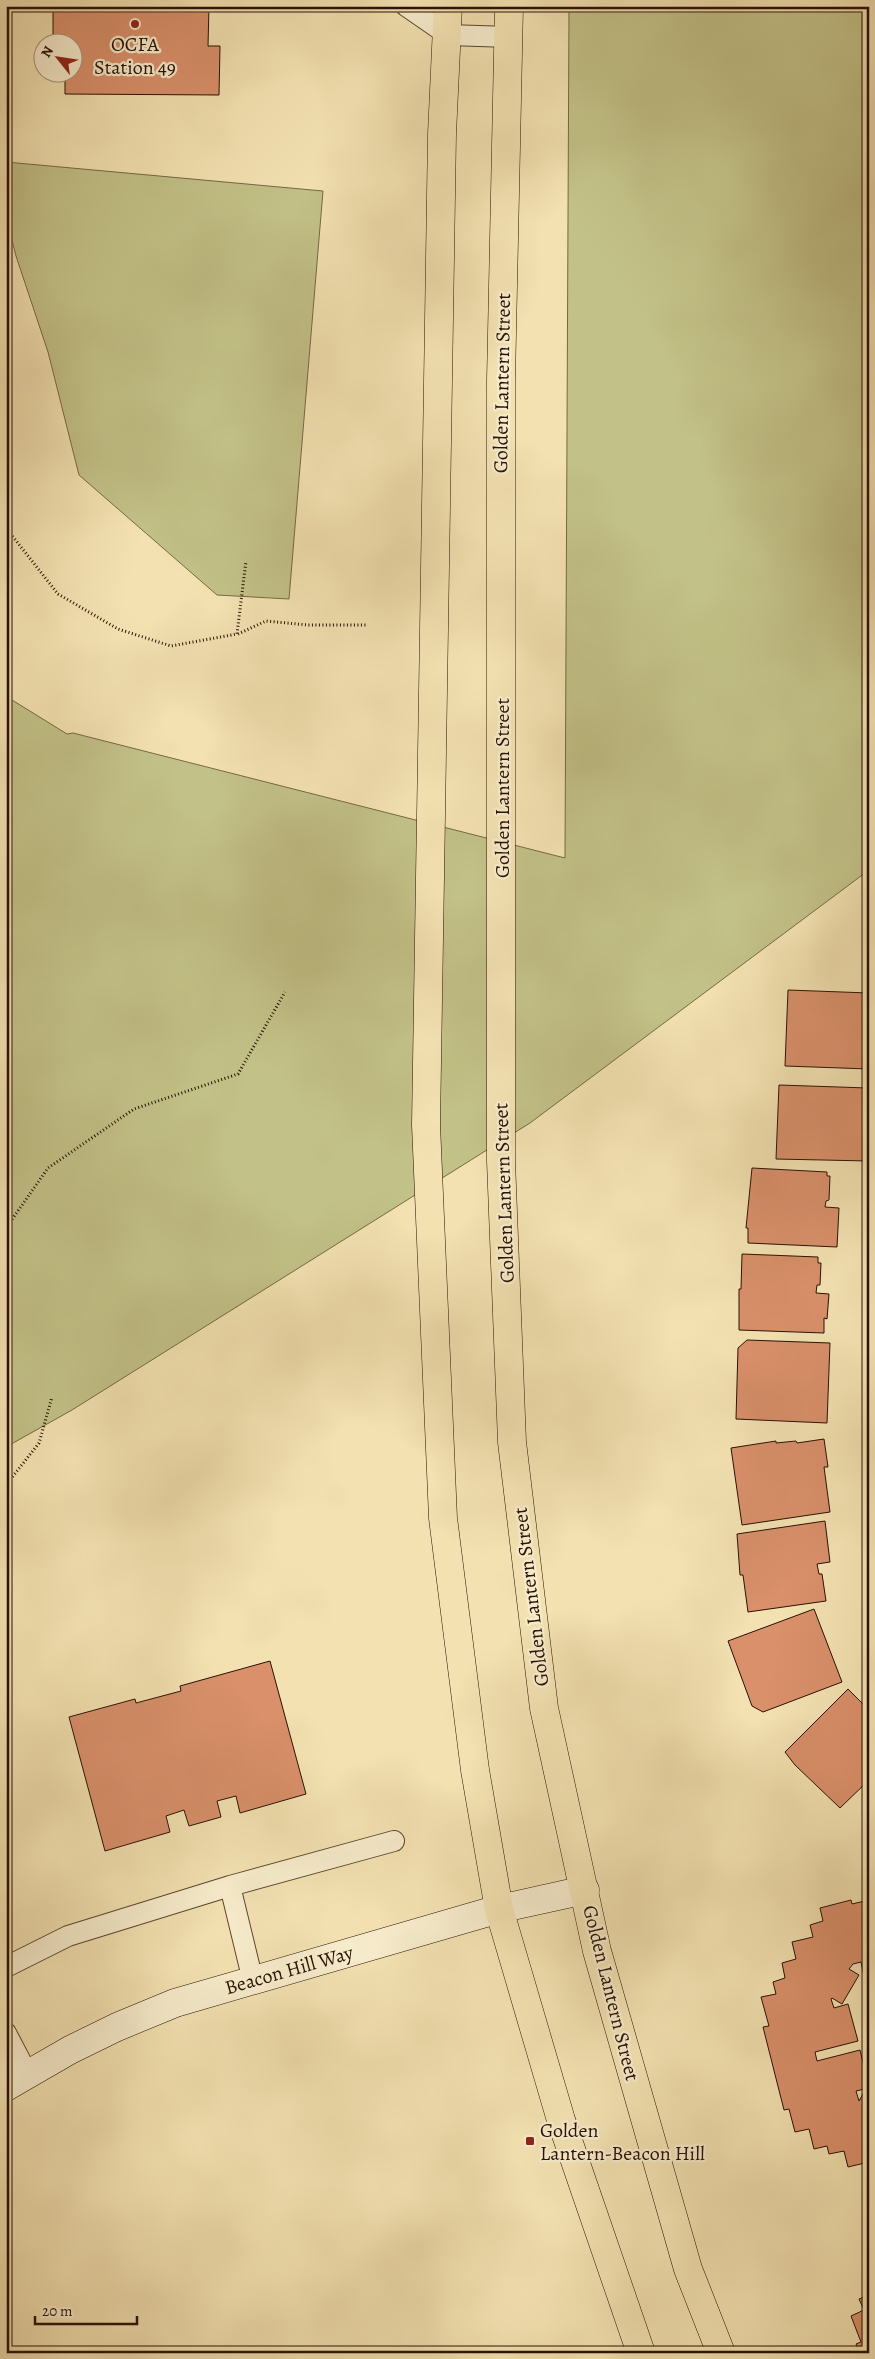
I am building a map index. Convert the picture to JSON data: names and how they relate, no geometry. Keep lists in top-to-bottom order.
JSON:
{
  "streets": {
    "main road": ["Golden Lantern Street"],
    "street": ["Beacon Hill Way"]
  },
  "crossings": [
    ["Golden Lantern Street", "Beacon Hill Way"]
  ],
  "places": {
    "other": ["OCFA Station 49"],
    "transit": ["Golden Lantern-Beacon Hill"]
  },
  "scale_bar": "20 m",
  "north": "top left"
}
